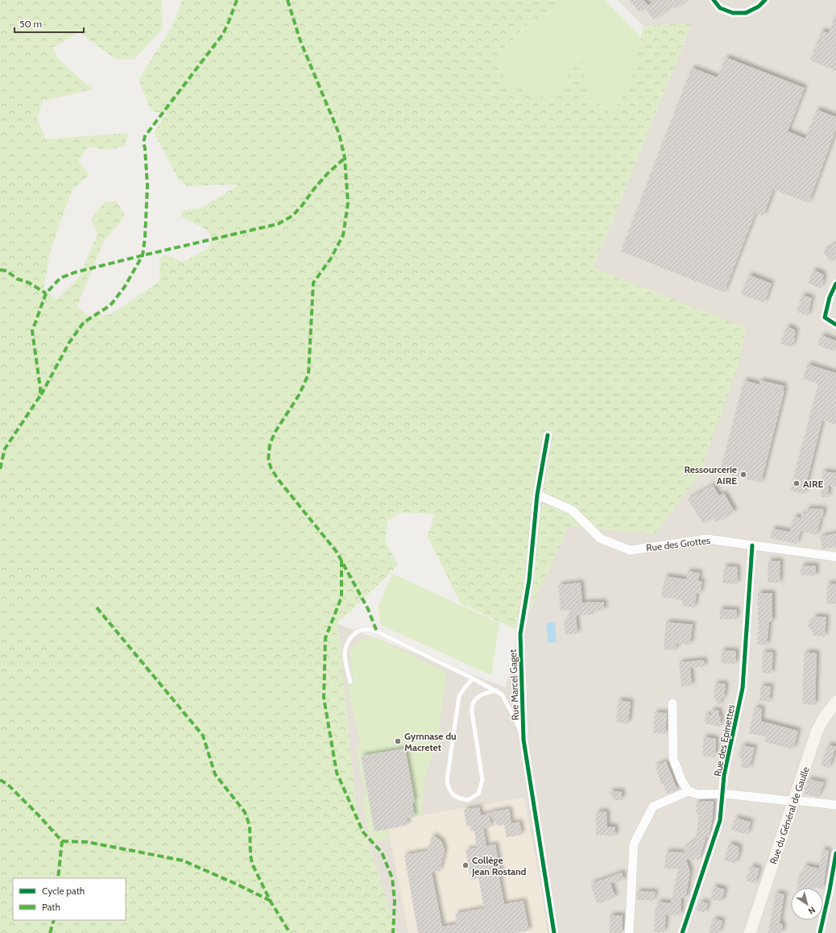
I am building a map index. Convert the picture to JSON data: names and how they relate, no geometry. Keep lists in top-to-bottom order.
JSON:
{
  "streets": {
    "main road": ["Rue du Général de Gaulle"],
    "street": ["Rue des Grottes", "Rue Marcel Gaget", "Rue des Epinettes"]
  },
  "crossings": [
    ["Rue des Grottes", "Rue Marcel Gaget"],
    ["Rue des Grottes", "Rue des Epinettes"]
  ],
  "places": [
    "Ressourcerie AIRE",
    "AIRE",
    "Gymnase du Macretet",
    "Collège Jean Rostand"
  ],
  "legend": ["Cycle path", "Path"],
  "scale_bar": "50 m",
  "north": "bottom right"
}
